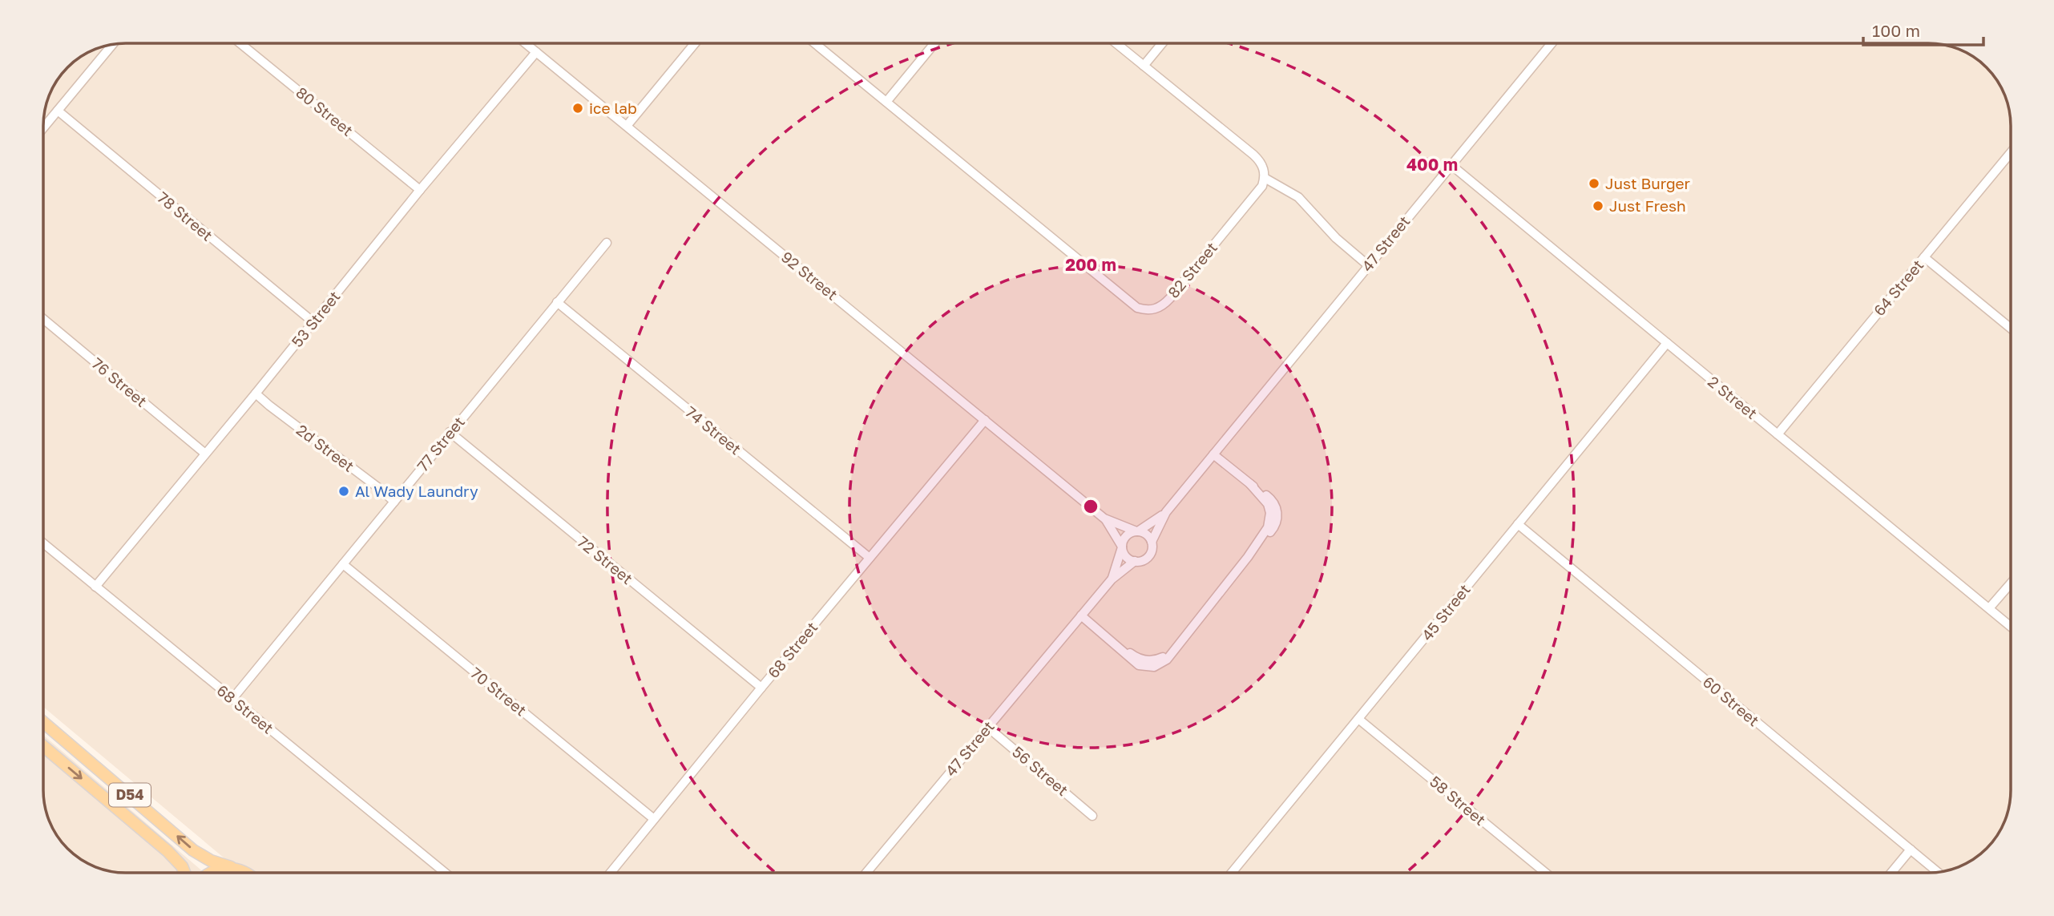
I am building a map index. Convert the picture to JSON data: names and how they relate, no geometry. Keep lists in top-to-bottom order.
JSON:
{
  "streets": {
    "main road": ["D54"],
    "street": [
      "80 Street",
      "78 Street",
      "47 Street",
      "82 Street",
      "92 Street",
      "64 Street",
      "53 Street",
      "76 Street",
      "2 Street",
      "74 Street",
      "77 Street",
      "2d Street",
      "72 Street",
      "45 Street",
      "68 Street",
      "70 Street",
      "60 Street",
      "56 Street",
      "58 Street"
    ]
  },
  "crossings": [
    ["80 Street", "53 Street"],
    ["78 Street", "53 Street"],
    ["47 Street", "92 Street"],
    ["47 Street", "2 Street"],
    ["47 Street", "56 Street"],
    ["92 Street", "53 Street"],
    ["92 Street", "68 Street"],
    ["64 Street", "2 Street"],
    ["53 Street", "76 Street"],
    ["53 Street", "2d Street"],
    ["53 Street", "68 Street"],
    ["2 Street", "45 Street"],
    ["74 Street", "77 Street"],
    ["74 Street", "68 Street"],
    ["77 Street", "2d Street"],
    ["77 Street", "72 Street"],
    ["77 Street", "68 Street"],
    ["77 Street", "70 Street"],
    ["72 Street", "68 Street"],
    ["45 Street", "60 Street"],
    ["45 Street", "58 Street"],
    ["68 Street", "70 Street"]
  ],
  "places": [
    "ice lab",
    "Just Burger",
    "Just Fresh",
    "Al Wady Laundry"
  ],
  "scale_bar": "100 m",
  "rings": ["400 m", "200 m"]
}
